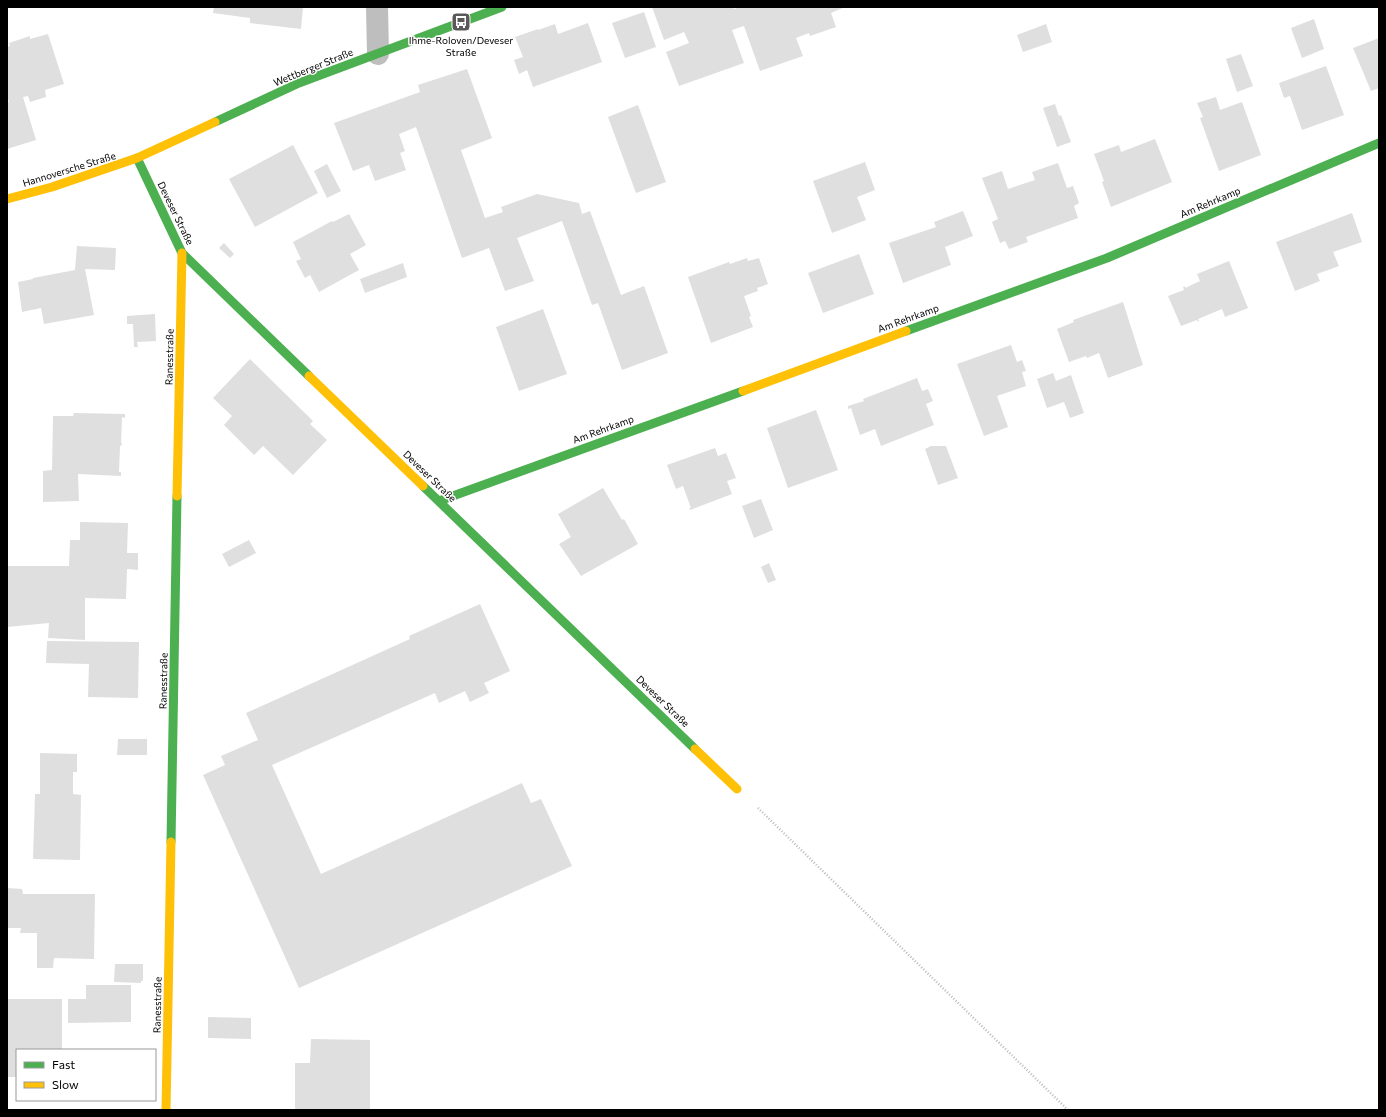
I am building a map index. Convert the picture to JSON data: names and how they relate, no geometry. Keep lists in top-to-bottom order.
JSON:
{
  "streets": {
    "street": [
      "Wettberger Straße",
      "Hannoversche Straße",
      "Am Rehrkamp",
      "Deveser Straße",
      "Ranesstraße"
    ]
  },
  "crossings": [
    ["Wettberger Straße", "Hannoversche Straße"],
    ["Wettberger Straße", "Deveser Straße"],
    ["Hannoversche Straße", "Deveser Straße"],
    ["Am Rehrkamp", "Deveser Straße"],
    ["Deveser Straße", "Ranesstraße"]
  ],
  "places": {
    "bus stop": ["Ihme-Roloven/Deveser Straße"]
  },
  "legend": ["Fast", "Slow"]
}
